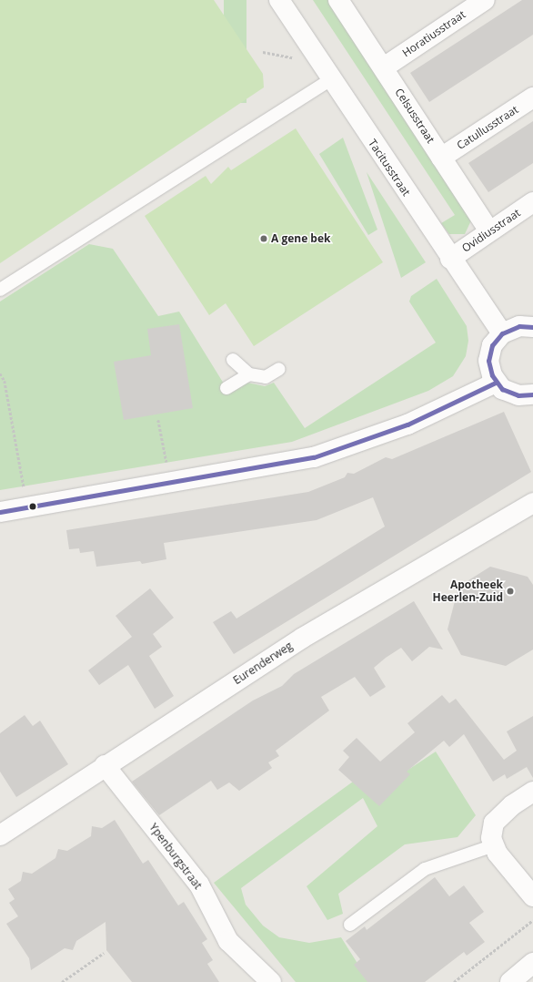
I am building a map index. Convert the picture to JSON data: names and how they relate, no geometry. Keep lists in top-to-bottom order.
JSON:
{
  "streets": {
    "street": [
      "Horatiusstraat",
      "Celsusstraat",
      "Catullusstraat",
      "Tacitusstraat",
      "Ovidiusstraat",
      "Eurenderweg",
      "Ypenburgstraat"
    ]
  },
  "crossings": [
    ["Horatiusstraat", "Celsusstraat"],
    ["Celsusstraat", "Catullusstraat"],
    ["Celsusstraat", "Ovidiusstraat"],
    ["Tacitusstraat", "Ovidiusstraat"],
    ["Eurenderweg", "Ypenburgstraat"]
  ],
  "places": ["A gene bek", "Apotheek Heerlen-Zuid"]
}
